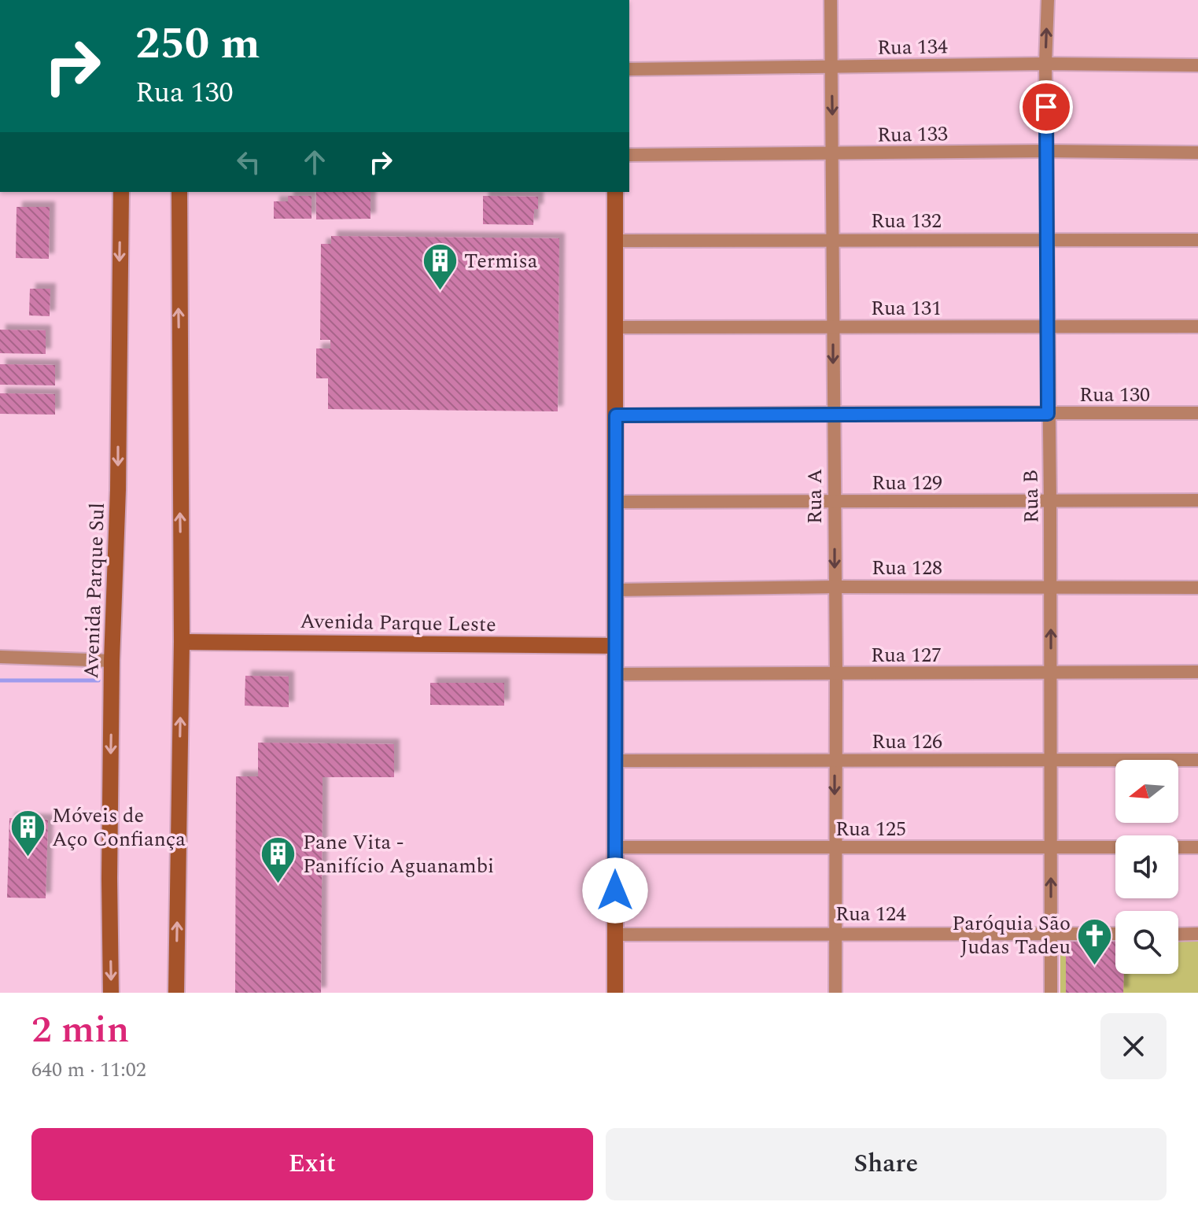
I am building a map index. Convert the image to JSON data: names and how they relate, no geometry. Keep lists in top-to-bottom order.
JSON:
{
  "streets": {
    "street": [
      "Rua 134",
      "Rua 133",
      "Rua 132",
      "Rua 131",
      "Rua 130",
      "Rua 129",
      "Rua A",
      "Rua B",
      "Rua 128",
      "Avenida Parque Sul",
      "Avenida Parque Leste",
      "Rua 127",
      "Rua 126",
      "Rua 125",
      "Rua 124"
    ]
  },
  "crossings": [
    ["Rua 134", "Rua A"],
    ["Rua 134", "Rua B"],
    ["Rua 133", "Rua A"],
    ["Rua 133", "Rua B"],
    ["Rua 132", "Rua A"],
    ["Rua 132", "Rua B"],
    ["Rua 131", "Rua A"],
    ["Rua 131", "Rua B"],
    ["Rua 130", "Rua A"],
    ["Rua 130", "Rua B"],
    ["Rua 129", "Rua A"],
    ["Rua 129", "Rua B"],
    ["Rua A", "Rua 128"],
    ["Rua A", "Rua 127"],
    ["Rua A", "Rua 126"],
    ["Rua A", "Rua 125"],
    ["Rua A", "Rua 124"],
    ["Rua B", "Rua 128"],
    ["Rua B", "Rua 127"],
    ["Rua B", "Rua 126"],
    ["Rua B", "Rua 125"],
    ["Rua B", "Rua 124"]
  ],
  "places": {
    "building": ["Termisa", "Móveis de Aço Confiança", "Pane Vita - Panifício Aguanambi"],
    "church": ["Paróquia São Judas Tadeu"]
  },
  "north": "left",
  "page": {
    "turn": ["250 m", "Rua 130"],
    "heading": ["2 min", "640 m · 11:02"],
    "buttons": ["Exit", "Share"]
  }
}
